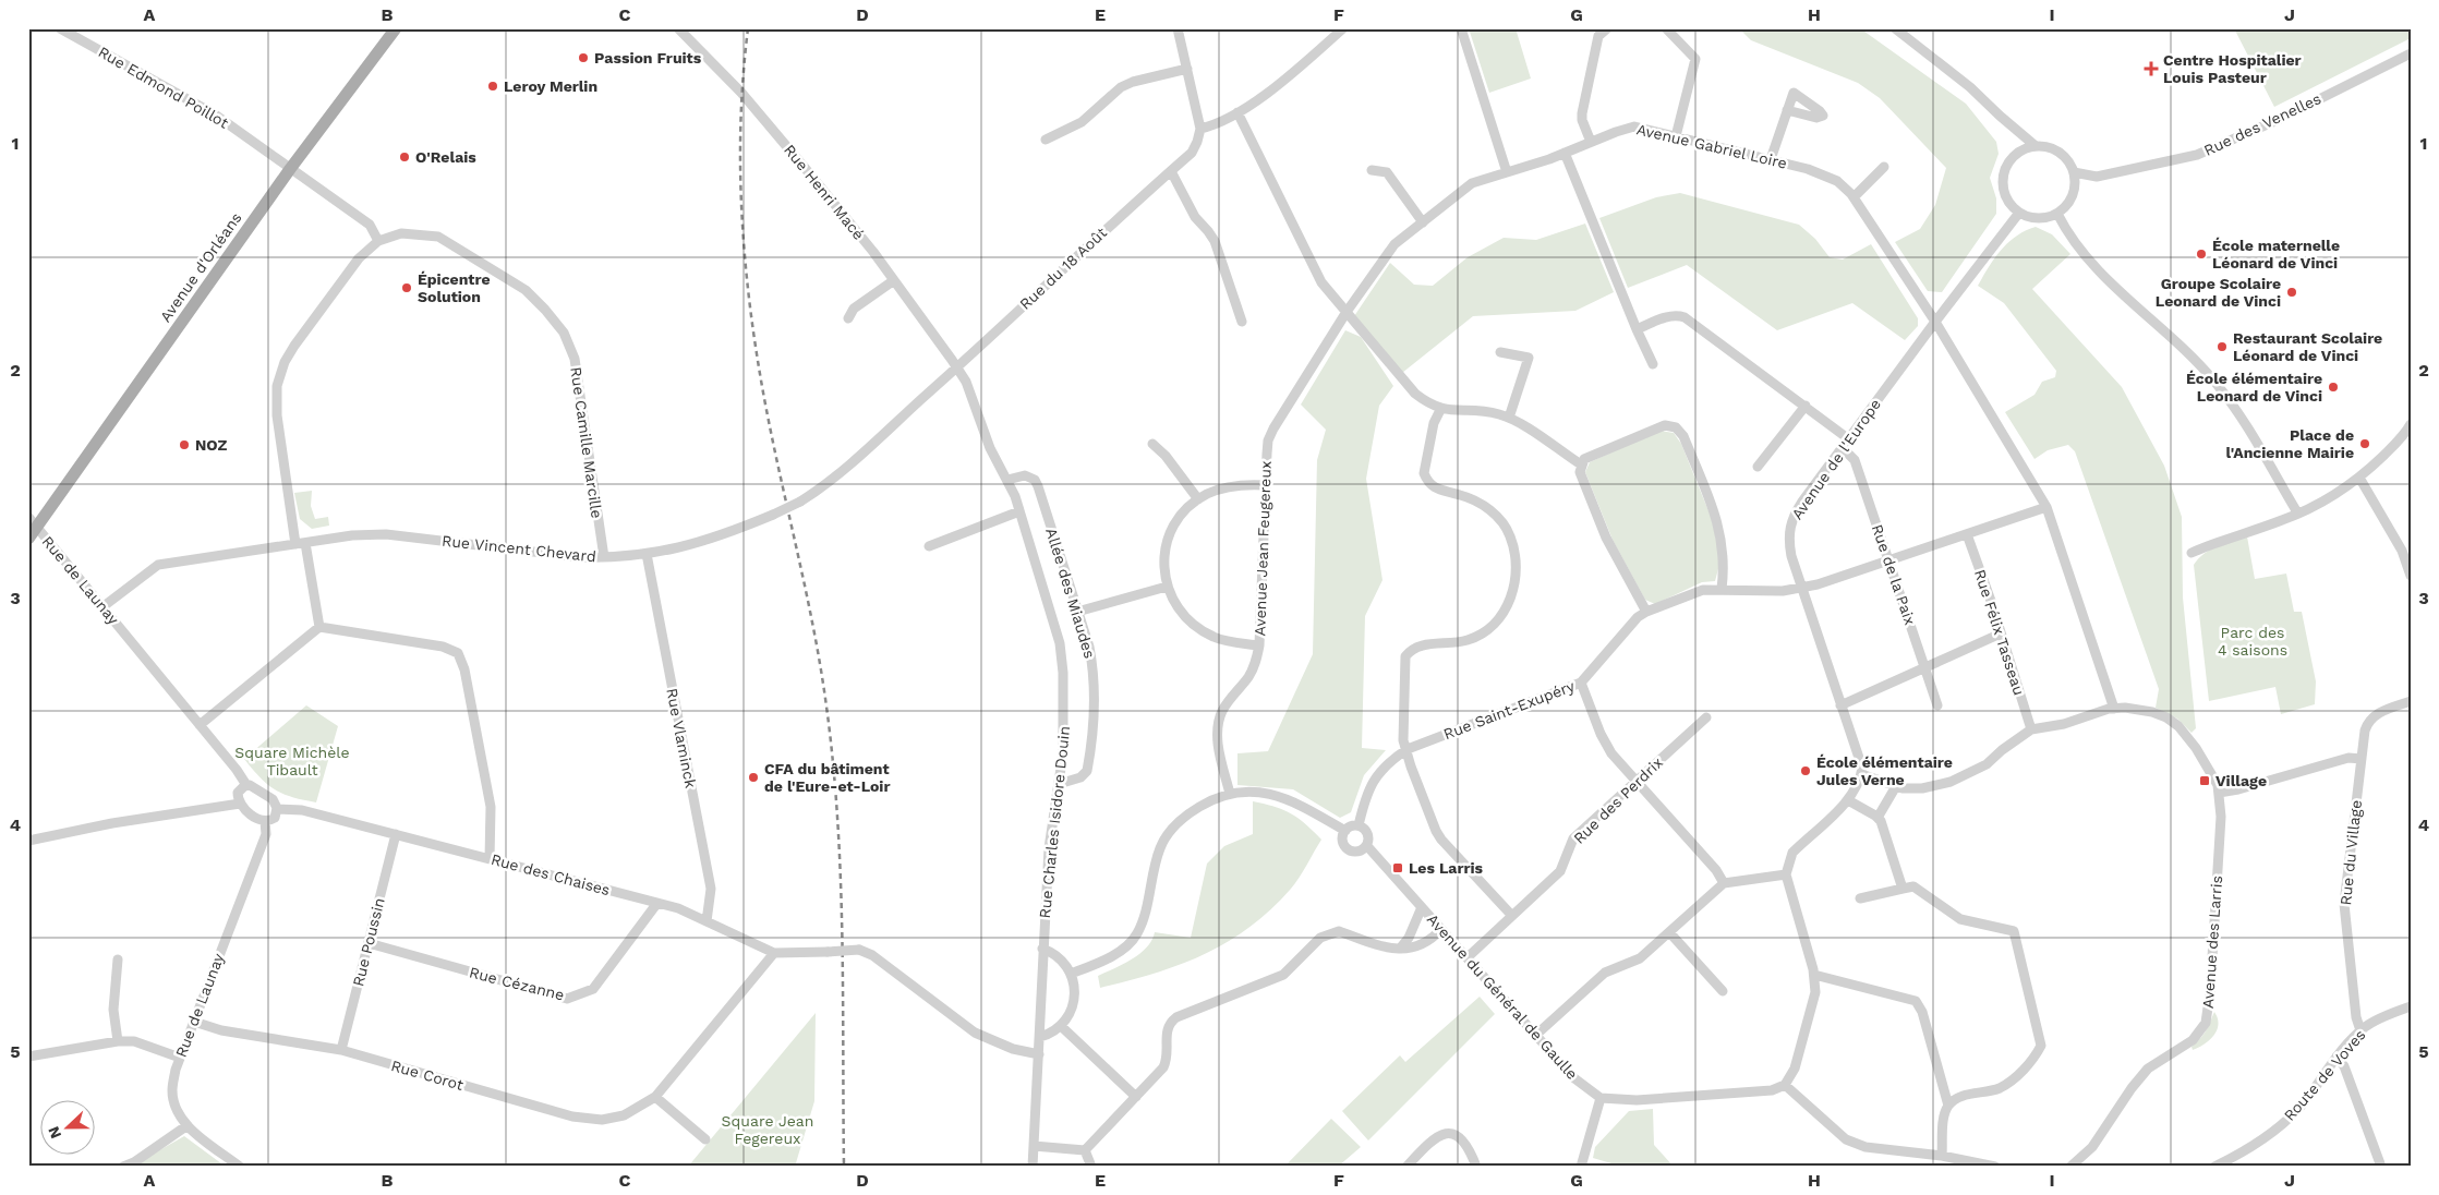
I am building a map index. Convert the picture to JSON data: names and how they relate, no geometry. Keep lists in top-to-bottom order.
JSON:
{
  "streets": {
    "main road": ["Avenue d'Orléans"],
    "street": [
      "Rue Edmond Poillot",
      "Rue des Venelles",
      "Avenue Gabriel Loire",
      "Rue Henri Macé",
      "Rue du 18 Août",
      "Rue Camille Marcille",
      "Avenue de l'Europe",
      "Rue Vincent Chevard",
      "Avenue Jean Feugereux",
      "Rue de la Paix",
      "Rue de Launay",
      "Allée des Miaudes",
      "Rue Félix Tasseau",
      "Rue Saint-Exupéry",
      "Rue Vlaminck",
      "Rue des Perdrix",
      "Rue Charles Isidore Douin",
      "Rue du Village",
      "Rue des Chaises",
      "Rue Poussin",
      "Avenue des Larris",
      "Rue Cézanne",
      "Avenue du Général de Gaulle",
      "Rue Corot",
      "Route de Voves"
    ]
  },
  "crossings": [
    ["Rue Edmond Poillot", "Avenue d'Orléans"],
    ["Rue Edmond Poillot", "Rue Camille Marcille"],
    ["Rue des Venelles", "Avenue de l'Europe"],
    ["Avenue Gabriel Loire", "Avenue de l'Europe"],
    ["Avenue Gabriel Loire", "Avenue Jean Feugereux"],
    ["Avenue Gabriel Loire", "Rue Saint-Exupéry"],
    ["Rue Henri Macé", "Rue du 18 Août"],
    ["Rue Henri Macé", "Rue Vincent Chevard"],
    ["Rue Henri Macé", "Rue Charles Isidore Douin"],
    ["Avenue d'Orléans", "Rue de Launay"],
    ["Rue du 18 Août", "Rue Vincent Chevard"],
    ["Rue du 18 Août", "Rue Charles Isidore Douin"],
    ["Rue Camille Marcille", "Rue Vincent Chevard"],
    ["Avenue de l'Europe", "Rue de la Paix"],
    ["Avenue de l'Europe", "Rue Saint-Exupéry"],
    ["Rue Vincent Chevard", "Rue de Launay"],
    ["Rue Vincent Chevard", "Rue Vlaminck"],
    ["Rue Vincent Chevard", "Rue Charles Isidore Douin"],
    ["Rue de la Paix", "Rue Saint-Exupéry"],
    ["Rue de Launay", "Rue Corot"],
    ["Allée des Miaudes", "Rue Charles Isidore Douin"],
    ["Rue Félix Tasseau", "Rue Saint-Exupéry"],
    ["Rue Saint-Exupéry", "Avenue du Général de Gaulle"],
    ["Rue Vlaminck", "Rue des Chaises"],
    ["Rue des Perdrix", "Avenue du Général de Gaulle"],
    ["Rue Charles Isidore Douin", "Rue des Chaises"],
    ["Rue du Village", "Route de Voves"],
    ["Rue des Chaises", "Rue Poussin"],
    ["Rue des Chaises", "Rue Cézanne"],
    ["Rue des Chaises", "Rue Corot"],
    ["Rue Poussin", "Rue Cézanne"],
    ["Rue Poussin", "Rue Corot"]
  ],
  "parks": ["Parc des 4 saisons", "Square Michèle Tibault", "Square Jean Fegereux"],
  "places": {
    "other": [
      "Passion Fruits",
      "Leroy Merlin",
      "O'Relais",
      "École maternelle Léonard de Vinci",
      "Épicentre Solution",
      "Groupe Scolaire Leonard de Vinci",
      "Restaurant Scolaire Léonard de Vinci",
      "École élémentaire Leonard de Vinci",
      "Place de l'Ancienne Mairie",
      "NOZ",
      "École élémentaire Jules Verne",
      "CFA du bâtiment de l'Eure-et-Loir"
    ],
    "health": ["Centre Hospitalier Louis Pasteur"],
    "transit": ["Village", "Les Larris"]
  },
  "north": "left",
  "grid": {
    "columns": [
      "A",
      "B",
      "C",
      "D",
      "E",
      "F",
      "G",
      "H",
      "I",
      "J"
    ],
    "rows": [
      "1",
      "2",
      "3",
      "4",
      "5"
    ]
  }
}
